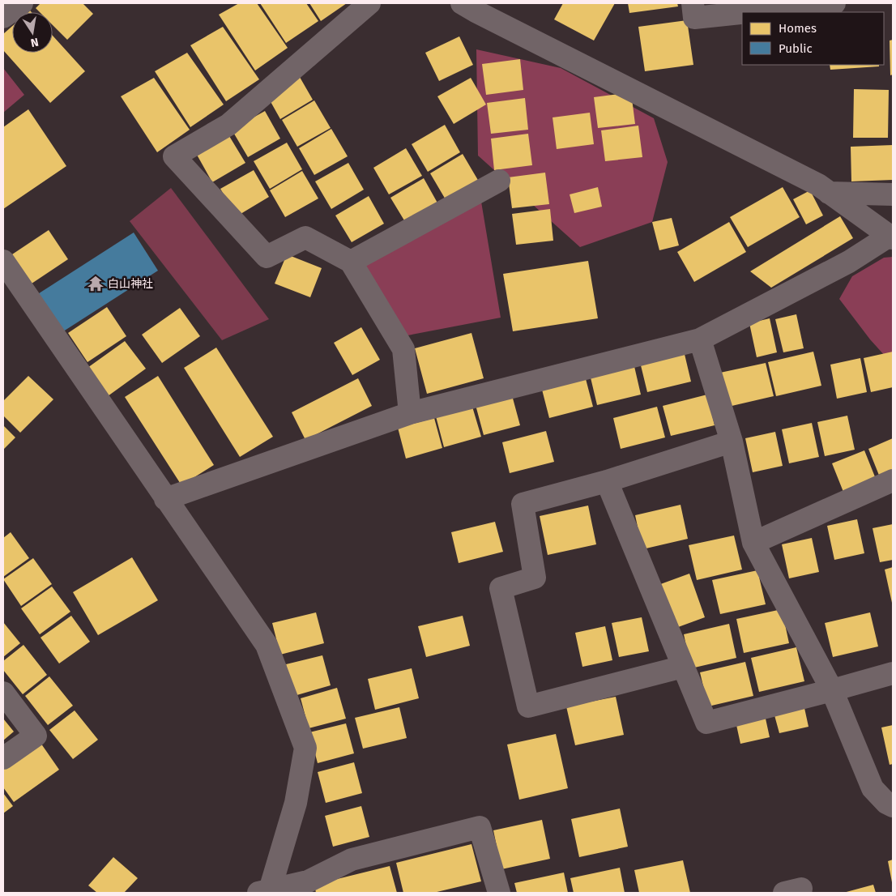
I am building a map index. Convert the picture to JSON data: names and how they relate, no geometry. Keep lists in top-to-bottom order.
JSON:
{
  "places": {
    "temple": ["白山神社"]
  },
  "legend": ["Homes", "Public"],
  "north": "bottom"
}
